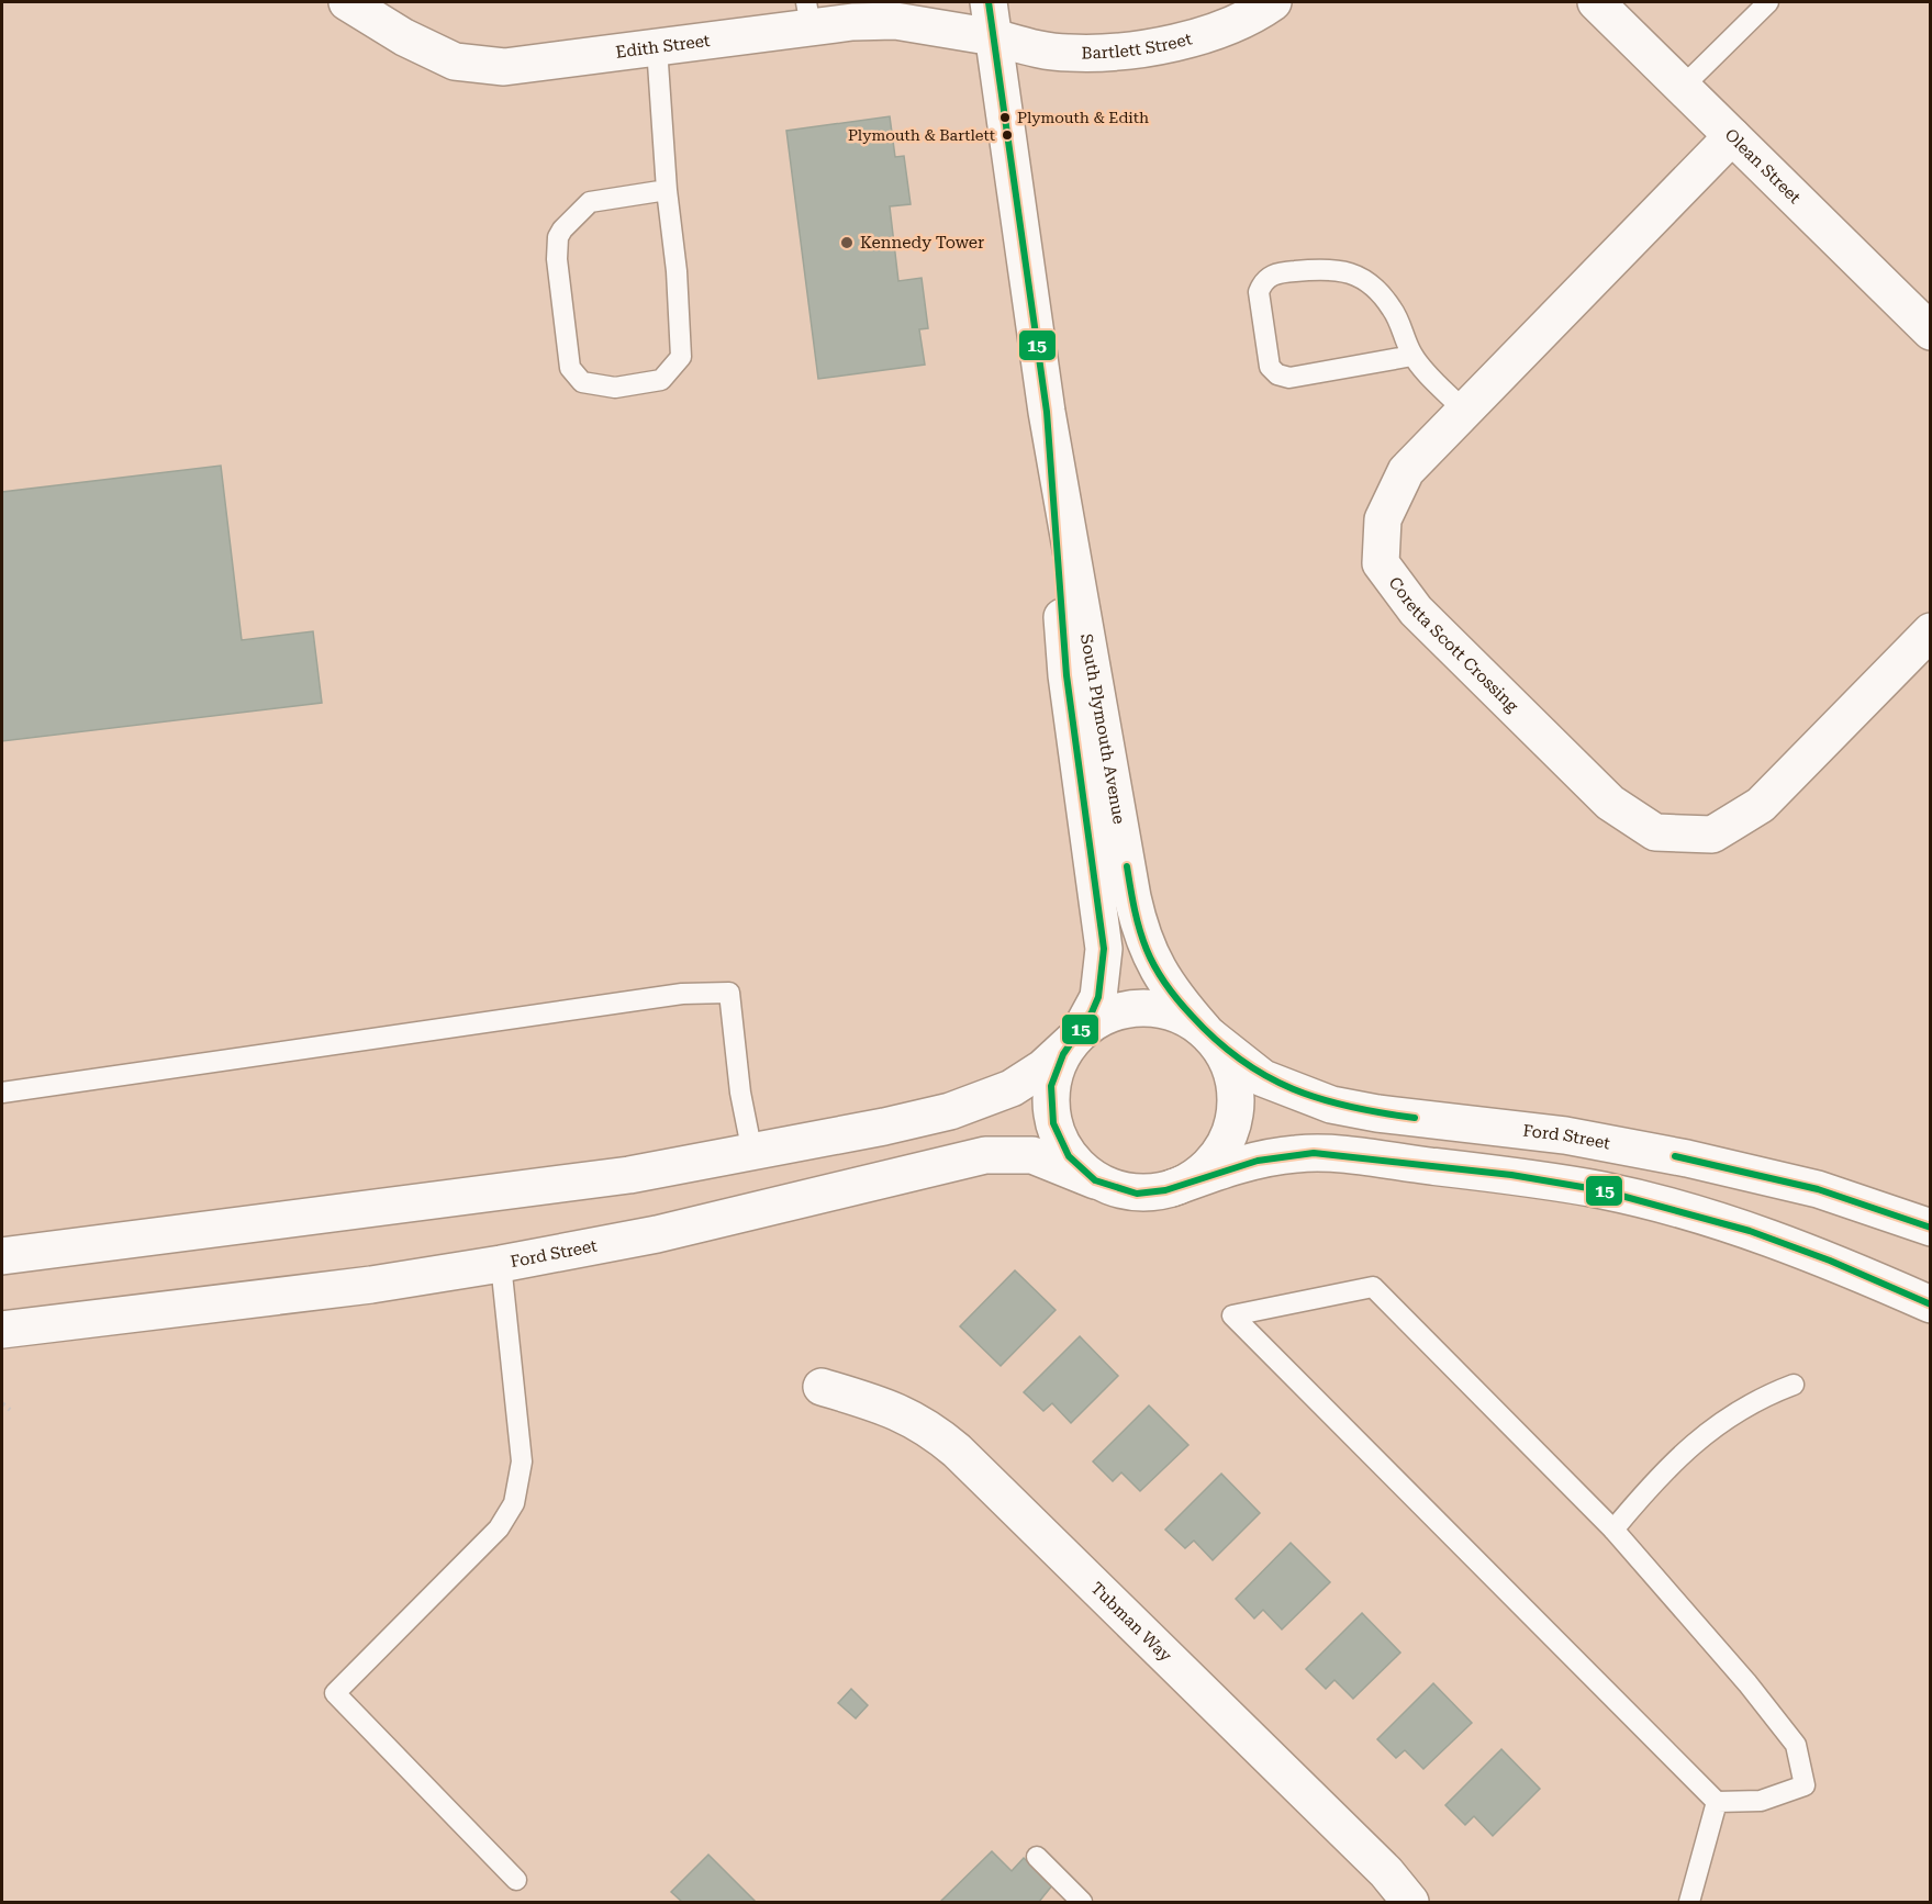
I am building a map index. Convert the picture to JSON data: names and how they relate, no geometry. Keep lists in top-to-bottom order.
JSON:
{
  "streets": {
    "main road": [
      "Bartlett Street",
      "Edith Street",
      "Olean Street",
      "Coretta Scott Crossing",
      "South Plymouth Avenue",
      "Ford Street",
      "Tubman Way"
    ]
  },
  "crossings": [
    ["Bartlett Street", "Edith Street"],
    ["Bartlett Street", "South Plymouth Avenue"],
    ["Edith Street", "South Plymouth Avenue"],
    ["Olean Street", "Coretta Scott Crossing"],
    ["South Plymouth Avenue", "Ford Street"]
  ],
  "places": ["Plymouth & Edith", "Plymouth & Bartlett", "Kennedy Tower"],
  "lines": ["transit line 15"]
}
